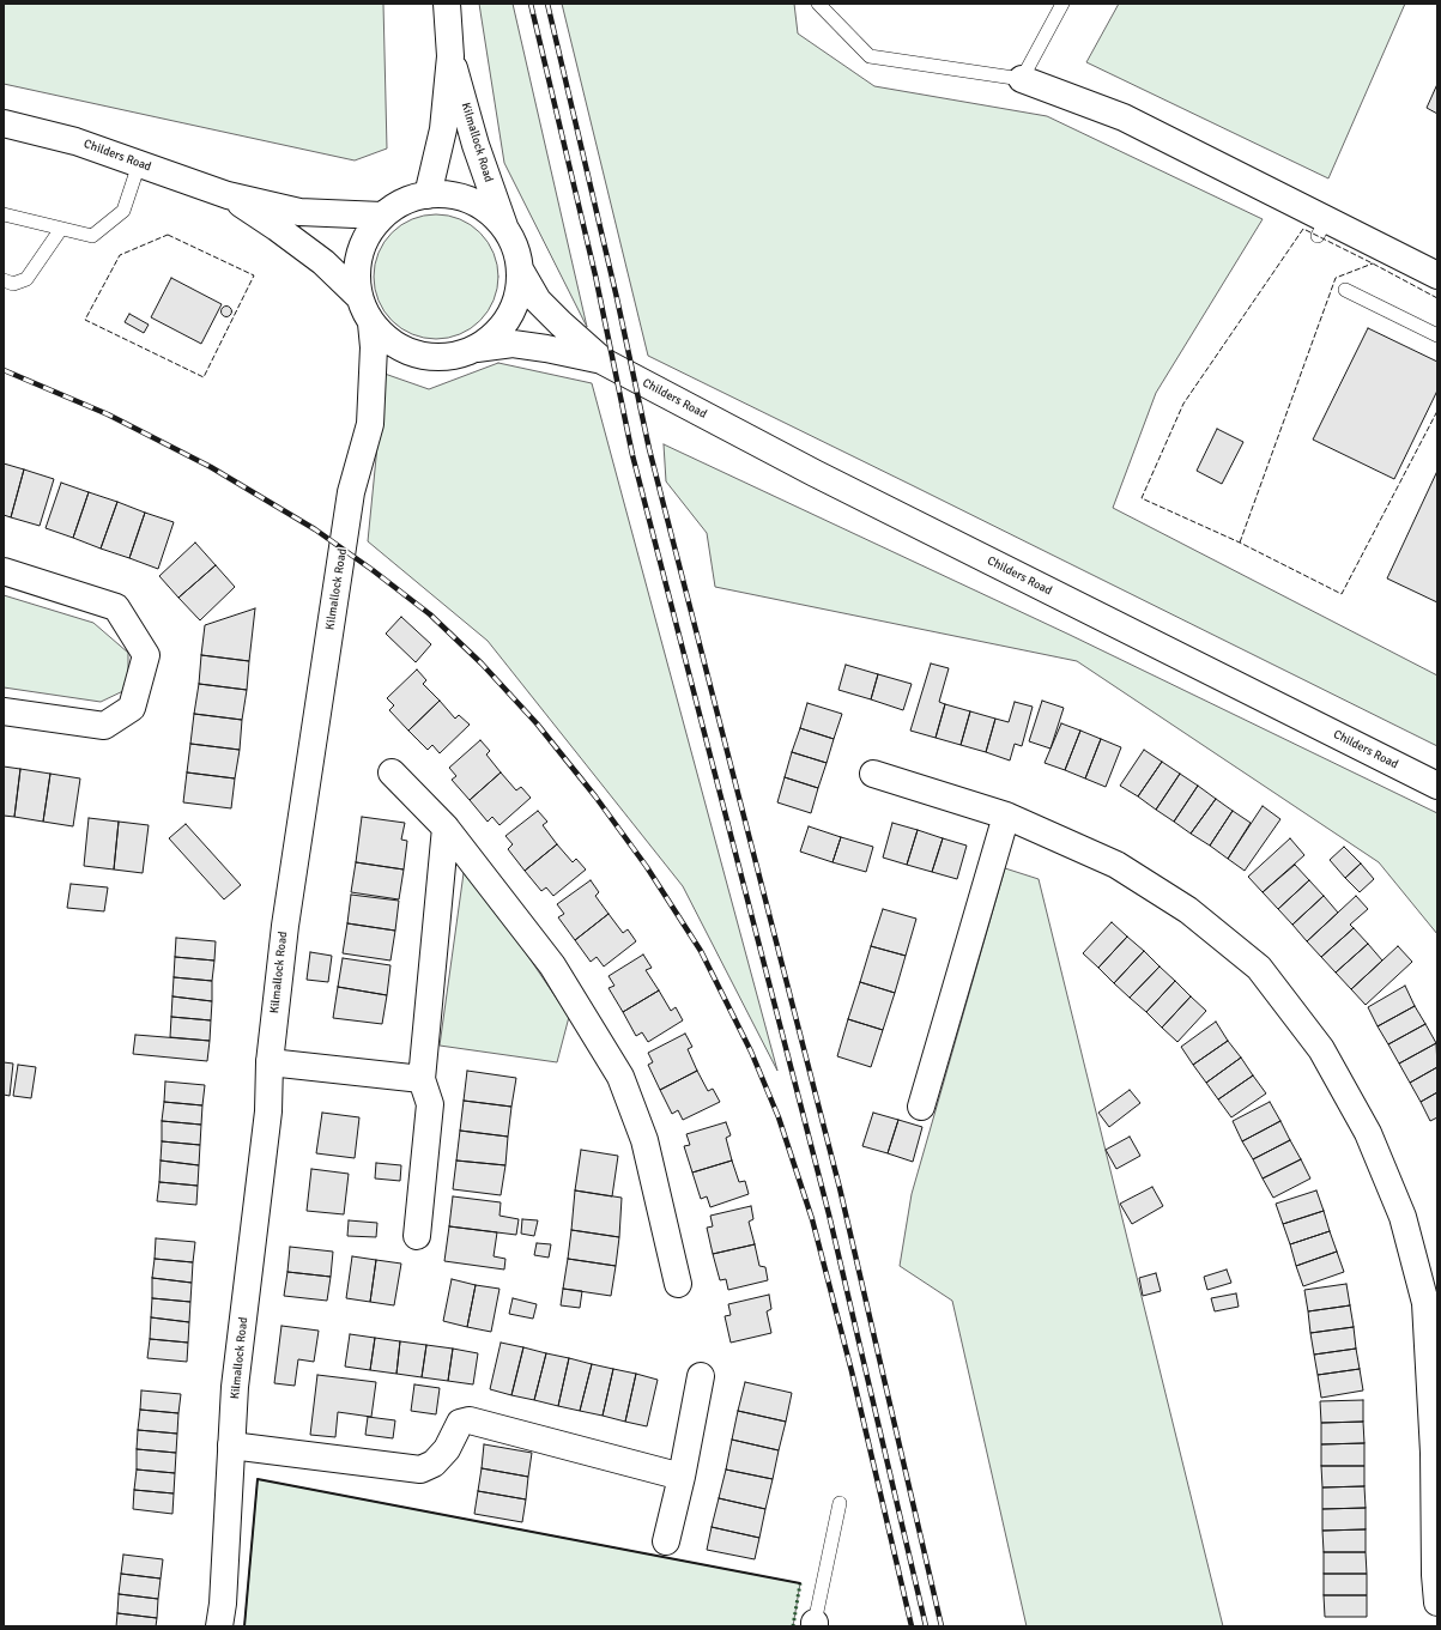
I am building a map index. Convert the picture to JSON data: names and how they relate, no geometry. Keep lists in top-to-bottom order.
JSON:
{
  "streets": {
    "street": ["Kilmallock Road", "Childers Road"]
  },
  "crossings": [
    ["Kilmallock Road", "Childers Road"]
  ]
}
